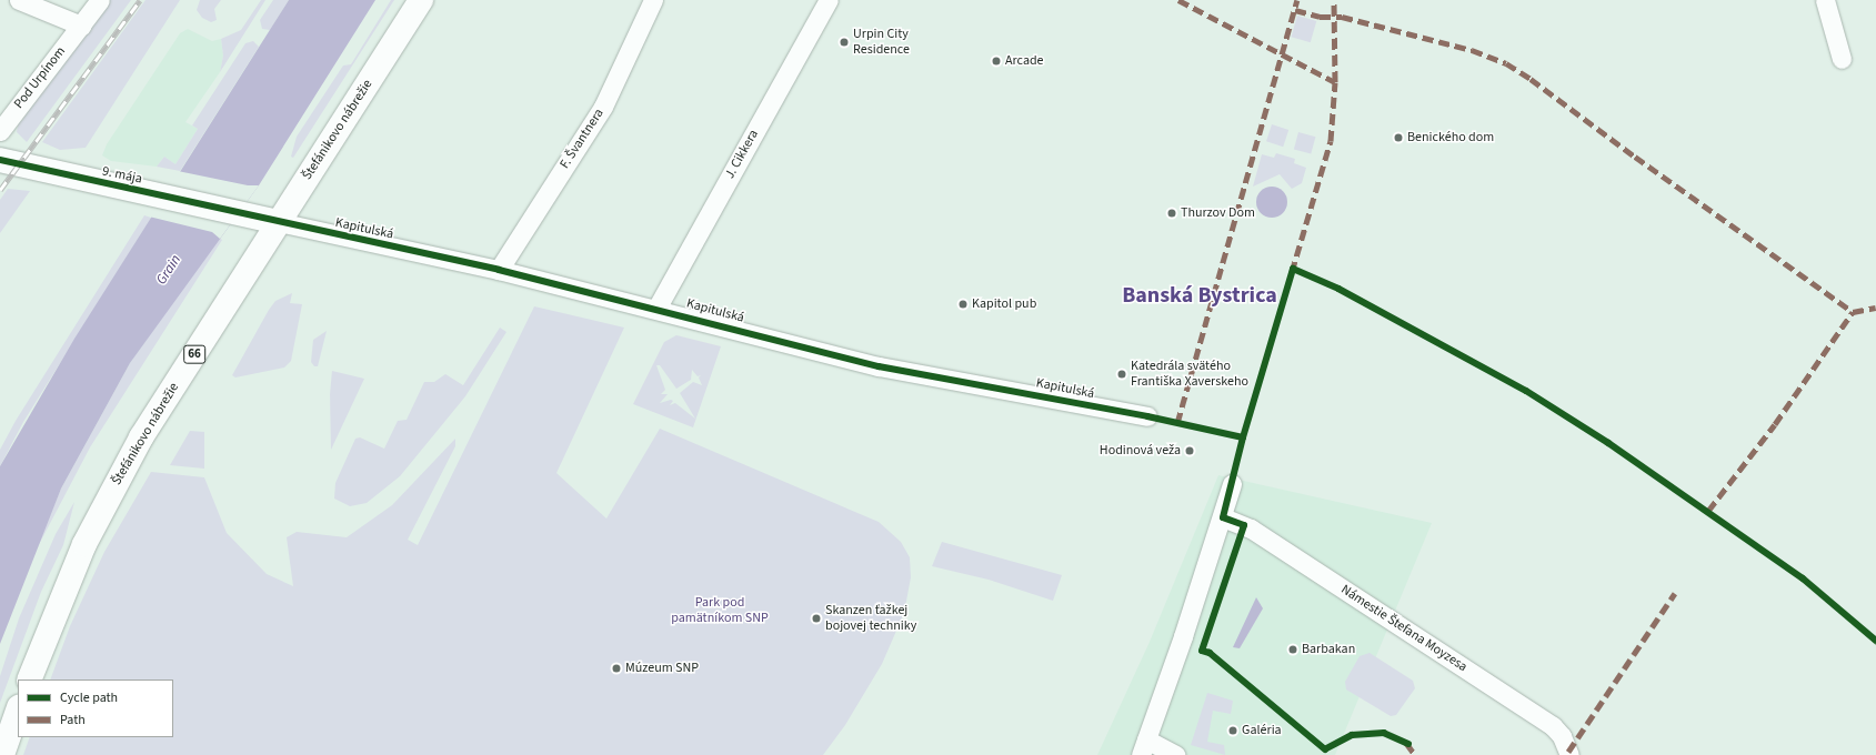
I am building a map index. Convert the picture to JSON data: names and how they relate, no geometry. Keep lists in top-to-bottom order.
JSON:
{
  "streets": {
    "main road": ["Štefánikovo nábrežie", "9. mája", "66"],
    "street": [
      "Pod Urpínom",
      "F. Švantnera",
      "J. Cikkera",
      "Kapitulská",
      "Námestie Štefana Moyzesa"
    ]
  },
  "crossings": [
    ["Štefánikovo nábrežie", "9. mája"],
    ["Štefánikovo nábrežie", "Kapitulská"],
    ["F. Švantnera", "Kapitulská"],
    ["J. Cikkera", "Kapitulská"],
    ["9. mája", "Kapitulská"]
  ],
  "districts": ["Banská Bystrica"],
  "water": ["Grain"],
  "parks": ["Park pod pamätníkom SNP"],
  "places": [
    "Urpin City Residence",
    "Arcade",
    "Benického dom",
    "Thurzov Dom",
    "Kapitol pub",
    "Katedrála svätého Františka Xaverskeho",
    "Hodinová veža",
    "Skanzen ťažkej bojovej techniky",
    "Barbakan",
    "Múzeum SNP",
    "Galéria"
  ],
  "legend": ["Cycle path", "Path"]
}
